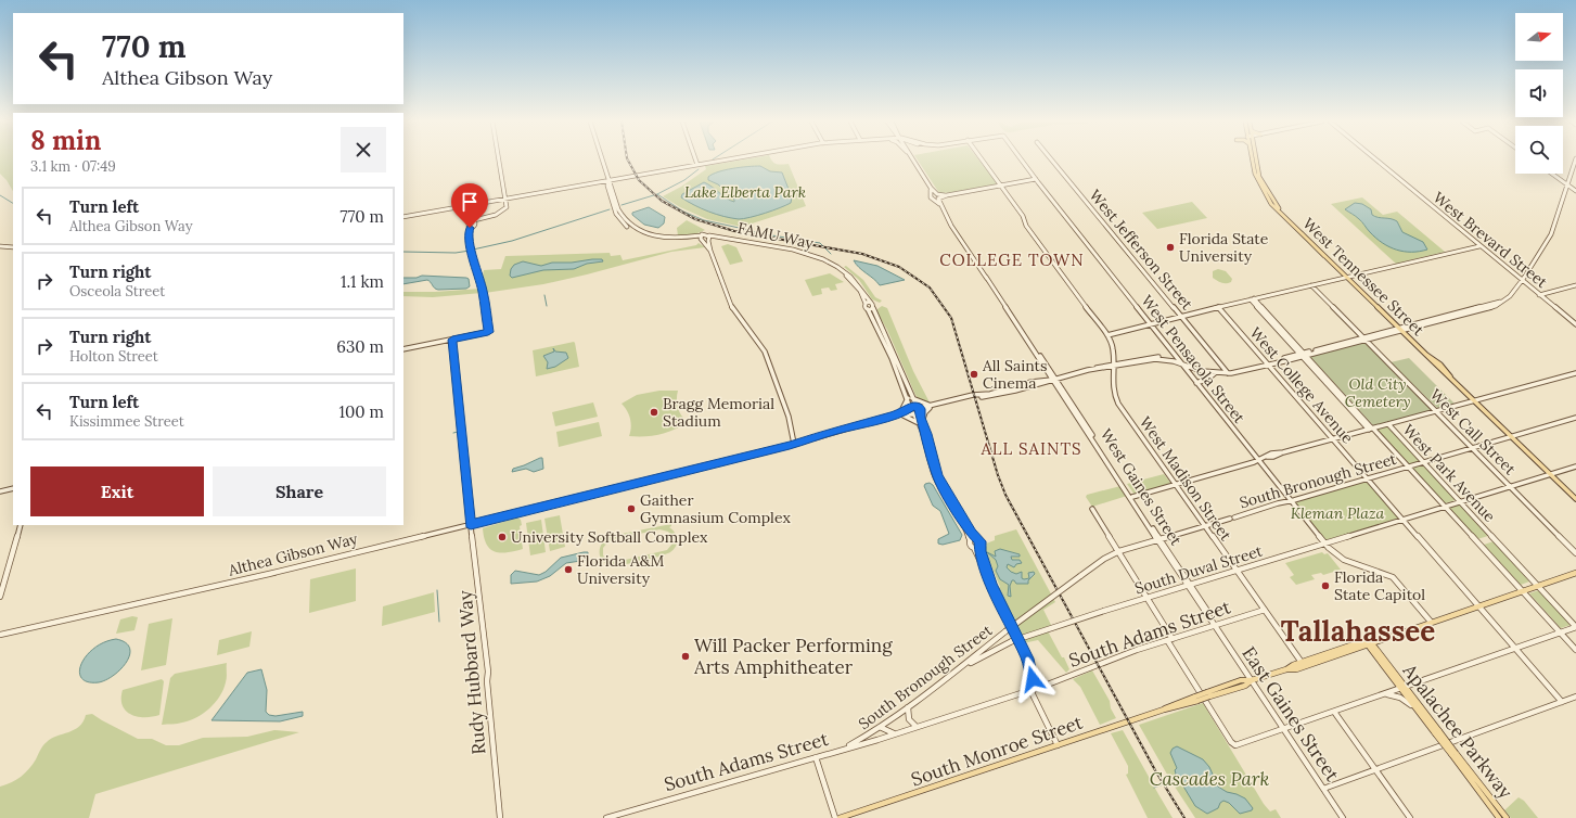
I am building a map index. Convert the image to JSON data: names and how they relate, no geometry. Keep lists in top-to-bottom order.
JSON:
{
  "streets": {
    "main road": ["West Tennessee Street", "Apalachee Parkway", "South Monroe Street"],
    "street": [
      "FAMU Way",
      "West Brevard Street",
      "West Jefferson Street",
      "West Pensacola Street",
      "West College Avenue",
      "West Call Street",
      "West Park Avenue",
      "West Madison Street",
      "South Bronough Street",
      "West Gaines Street",
      "Althea Gibson Way",
      "South Duval Street",
      "South Adams Street",
      "Rudy Hubbard Way",
      "East Gaines Street"
    ]
  },
  "crossings": [
    ["FAMU Way", "Althea Gibson Way"],
    ["FAMU Way", "South Adams Street"],
    ["FAMU Way", "South Monroe Street"],
    ["West Tennessee Street", "South Bronough Street"],
    ["West Tennessee Street", "South Duval Street"],
    ["West Pensacola Street", "South Bronough Street"],
    ["West Pensacola Street", "South Duval Street"],
    ["West Pensacola Street", "South Monroe Street"],
    ["West College Avenue", "South Bronough Street"],
    ["West College Avenue", "South Duval Street"],
    ["West College Avenue", "South Monroe Street"],
    ["West Call Street", "South Bronough Street"],
    ["West Call Street", "South Duval Street"],
    ["West Park Avenue", "South Bronough Street"],
    ["West Park Avenue", "South Duval Street"],
    ["West Park Avenue", "South Monroe Street"],
    ["West Madison Street", "South Bronough Street"],
    ["West Madison Street", "South Duval Street"],
    ["West Madison Street", "South Adams Street"],
    ["West Madison Street", "South Monroe Street"],
    ["South Bronough Street", "West Gaines Street"],
    ["South Bronough Street", "South Duval Street"],
    ["South Bronough Street", "South Adams Street"],
    ["West Gaines Street", "South Duval Street"],
    ["West Gaines Street", "South Adams Street"],
    ["West Gaines Street", "East Gaines Street"],
    ["Althea Gibson Way", "Rudy Hubbard Way"],
    ["South Adams Street", "East Gaines Street"],
    ["East Gaines Street", "South Monroe Street"],
    ["Apalachee Parkway", "South Monroe Street"]
  ],
  "districts": ["COLLEGE TOWN", "ALL SAINTS", "Tallahassee"],
  "parks": [
    "Lake Elberta Park",
    "Old City Cemetery",
    "Kleman Plaza",
    "Cascades Park"
  ],
  "places": [
    "Florida State University",
    "All Saints Cinema",
    "Bragg Memorial Stadium",
    "Gaither Gymnasium Complex",
    "University Softball Complex",
    "Florida A&M University",
    "Florida State Capitol",
    "Will Packer Performing Arts Amphitheater"
  ],
  "north": "right",
  "page": {
    "turn": ["770 m", "Althea Gibson Way"],
    "heading": ["8 min", "3.1 km · 07:49"],
    "list": [
      {
        "name": "Turn left",
        "note": "Althea Gibson Way",
        "value": "770 m"
      },
      {
        "name": "Turn right",
        "note": "Osceola Street",
        "value": "1.1 km"
      },
      {
        "name": "Turn right",
        "note": "Holton Street",
        "value": "630 m"
      },
      {
        "name": "Turn left",
        "note": "Kissimmee Street",
        "value": "100 m"
      }
    ],
    "buttons": ["Exit", "Share"]
  }
}
